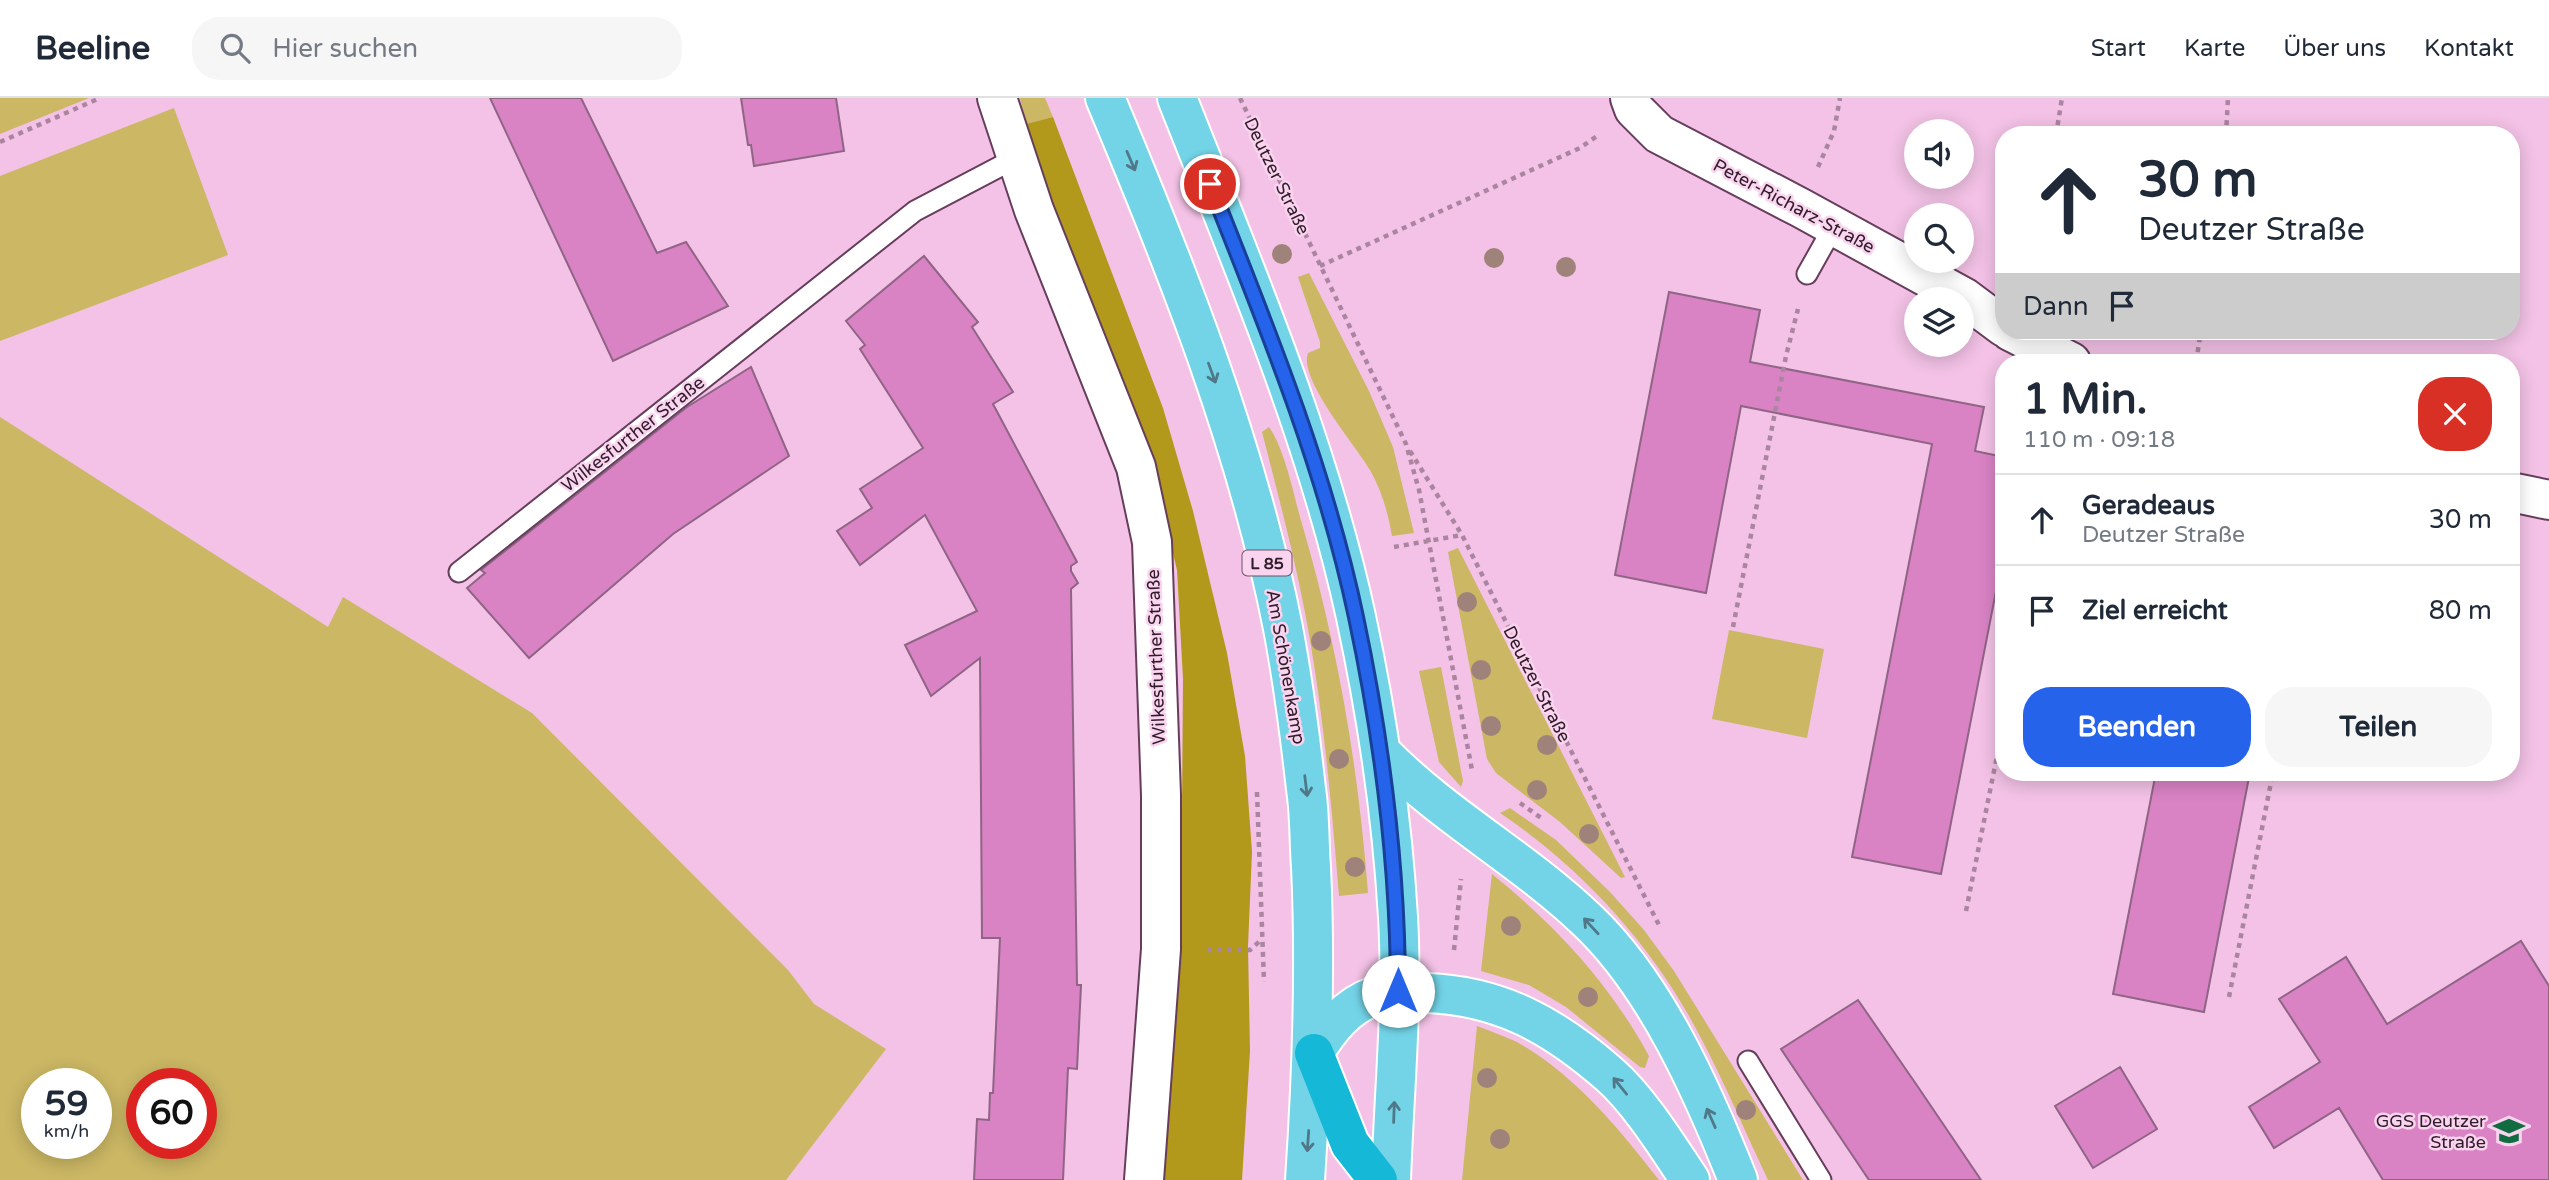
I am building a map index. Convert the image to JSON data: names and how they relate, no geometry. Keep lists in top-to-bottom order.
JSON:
{
  "streets": {
    "main road": ["L 85", "Am Schönenkamp"],
    "street": ["Peter-Richarz-Straße", "Wilkesfurther Straße"],
    "path": ["Deutzer Straße"]
  },
  "places": {
    "school or university": ["GGS Deutzer Straße"]
  },
  "page": {
    "header": "Beeline",
    "search": "Hier suchen",
    "nav": [
      "Start",
      "Karte",
      "Über uns",
      "Kontakt"
    ],
    "turn": ["30 m", "Deutzer Straße"],
    "then": "Dann",
    "heading": ["1 Min.", "110 m · 09:18"],
    "list": [
      {
        "name": "Geradeaus",
        "note": "Deutzer Straße",
        "value": "30 m"
      },
      {
        "name": "Ziel erreicht",
        "value": "80 m"
      }
    ],
    "buttons": ["Beenden", "Teilen"],
    "speed": "59 km/h",
    "limit": "60"
  }
}
